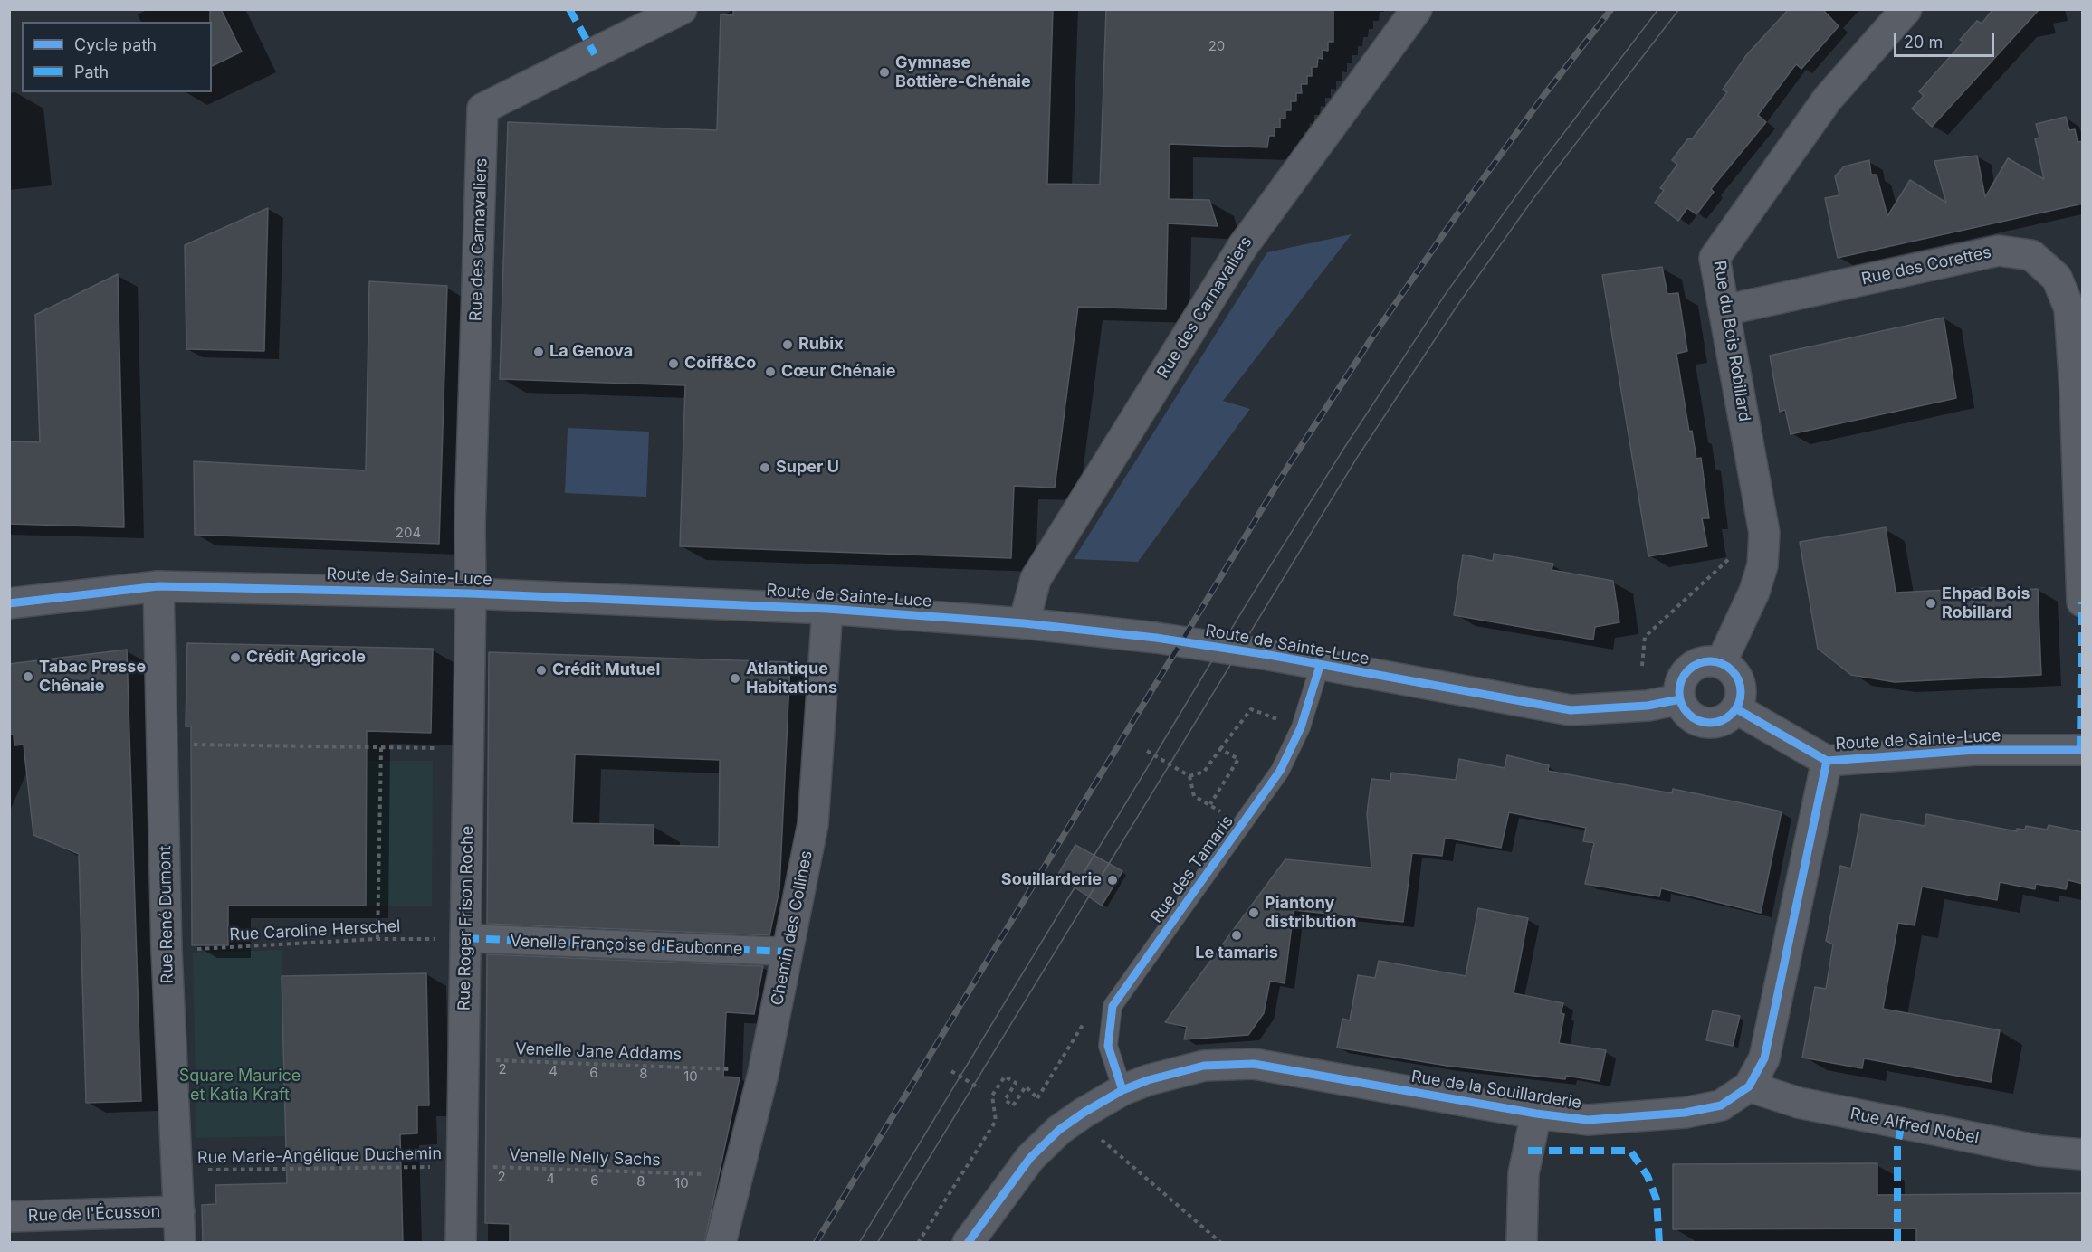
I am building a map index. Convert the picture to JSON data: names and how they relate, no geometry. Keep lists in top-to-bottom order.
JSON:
{
  "streets": {
    "street": [
      "Rue des Carnavaliers",
      "Rue des Corettes",
      "Rue du Bois Robillard",
      "Route de Sainte-Luce",
      "Rue René Dumont",
      "Rue Roger Frison Roche",
      "Chemin des Collines",
      "Venelle Françoise d'Eaubonne",
      "Rue de la Souillarderie",
      "Rue Alfred Nobel",
      "Rue de l'Écusson"
    ],
    "lane": ["Rue des Tamaris"],
    "path": [
      "Rue Caroline Herschel",
      "Venelle Jane Addams",
      "Rue Marie-Angélique Duchemin",
      "Venelle Nelly Sachs"
    ]
  },
  "crossings": [
    ["Rue des Carnavaliers", "Route de Sainte-Luce"],
    ["Rue des Carnavaliers", "Rue Roger Frison Roche"],
    ["Rue des Corettes", "Rue du Bois Robillard"],
    ["Rue du Bois Robillard", "Route de Sainte-Luce"],
    ["Route de Sainte-Luce", "Rue des Tamaris"],
    ["Route de Sainte-Luce", "Rue René Dumont"],
    ["Route de Sainte-Luce", "Rue Roger Frison Roche"],
    ["Route de Sainte-Luce", "Chemin des Collines"],
    ["Route de Sainte-Luce", "Rue de la Souillarderie"],
    ["Rue des Tamaris", "Rue de la Souillarderie"],
    ["Rue René Dumont", "Rue Caroline Herschel"],
    ["Rue René Dumont", "Rue Marie-Angélique Duchemin"],
    ["Rue René Dumont", "Rue de l'Écusson"],
    ["Rue Roger Frison Roche", "Rue Caroline Herschel"],
    ["Rue Roger Frison Roche", "Venelle Françoise d'Eaubonne"],
    ["Rue Roger Frison Roche", "Venelle Jane Addams"],
    ["Rue Roger Frison Roche", "Rue Marie-Angélique Duchemin"],
    ["Rue Roger Frison Roche", "Venelle Nelly Sachs"],
    ["Chemin des Collines", "Venelle Françoise d'Eaubonne"],
    ["Rue Caroline Herschel", "Venelle Françoise d'Eaubonne"],
    ["Rue de la Souillarderie", "Rue Alfred Nobel"],
    ["Rue Marie-Angélique Duchemin", "Venelle Nelly Sachs"]
  ],
  "parks": ["Square Maurice et Katia Kraft"],
  "places": [
    "Gymnase Bottière-Chénaie",
    "Rubix",
    "La Genova",
    "Coiff&Co",
    "Cœur Chénaie",
    "Super U",
    "Ehpad Bois Robillard",
    "Crédit Agricole",
    "Crédit Mutuel",
    "Tabac Presse Chênaie",
    "Atlantique Habitations",
    "Souillarderie",
    "Piantony distribution",
    "Le tamaris"
  ],
  "house_numbers": [
    "20",
    "204",
    "2",
    "4",
    "6",
    "8",
    "10",
    "2",
    "4",
    "6",
    "8",
    "10"
  ],
  "legend": ["Cycle path", "Path"],
  "scale_bar": "20 m"
}
